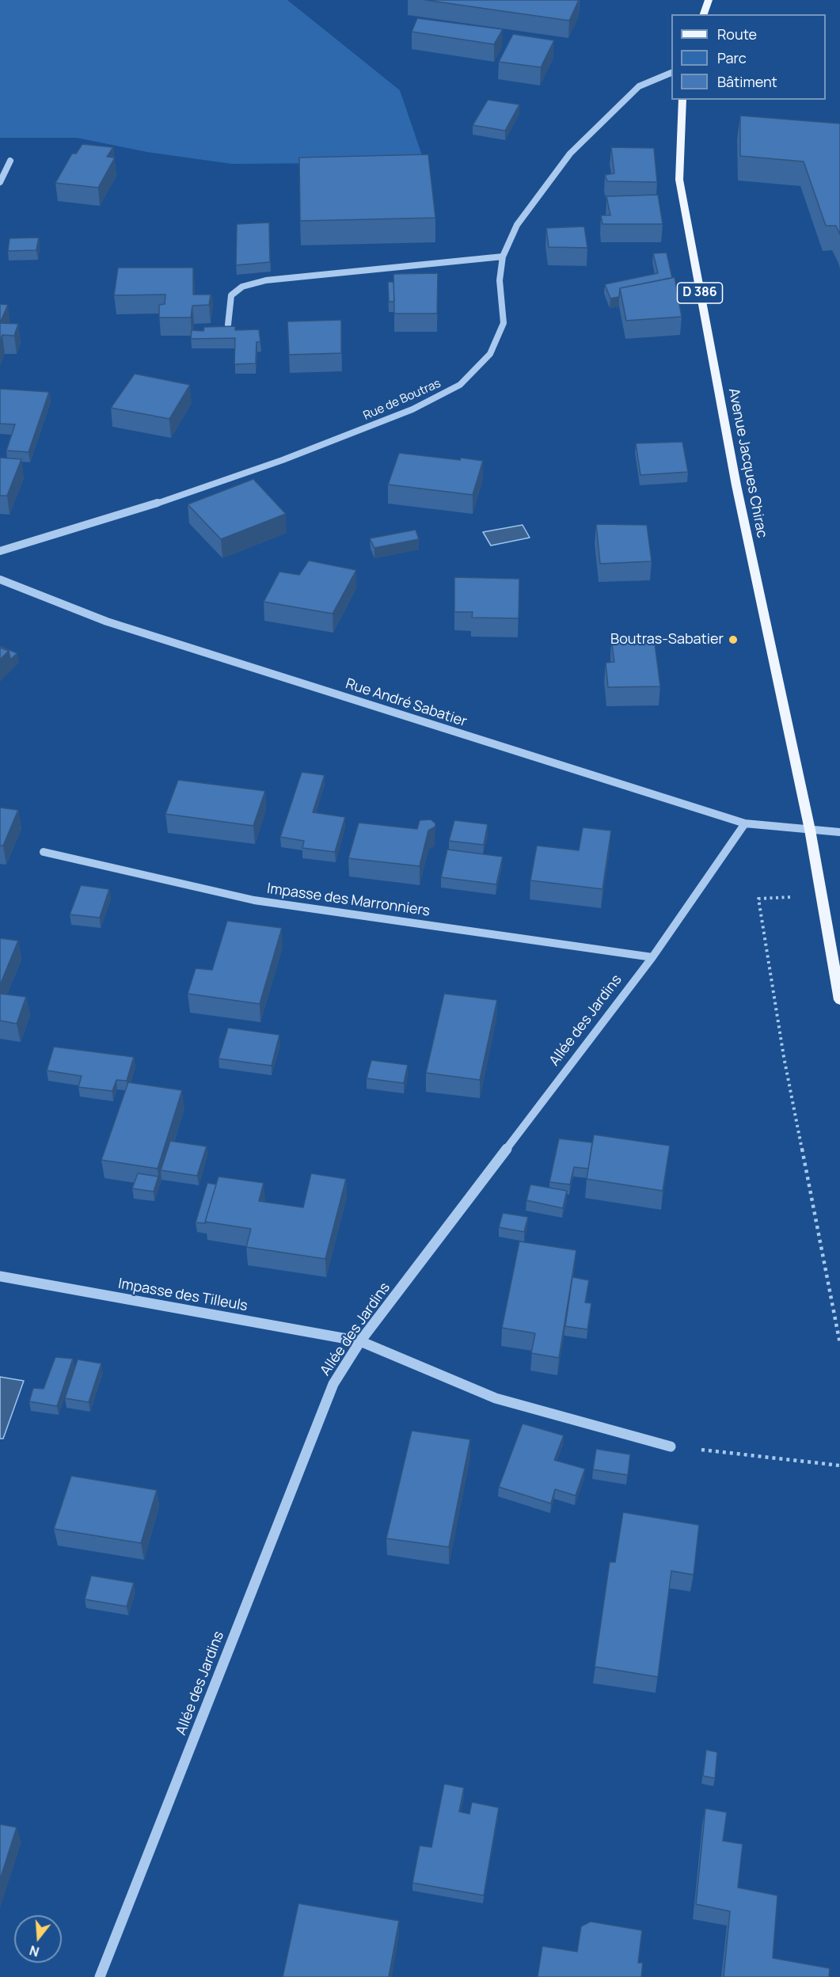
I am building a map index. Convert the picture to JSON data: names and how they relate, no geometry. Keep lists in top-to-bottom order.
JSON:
{
  "streets": {
    "main road": ["D 386", "Avenue Jacques Chirac"],
    "street": [
      "Rue de Boutras",
      "Rue André Sabatier",
      "Impasse des Marronniers",
      "Allée des Jardins",
      "Impasse des Tilleuls"
    ]
  },
  "crossings": [
    ["D 386", "Avenue Jacques Chirac"],
    ["D 386", "Rue André Sabatier"],
    ["Avenue Jacques Chirac", "Rue André Sabatier"],
    ["Rue André Sabatier", "Allée des Jardins"],
    ["Impasse des Marronniers", "Allée des Jardins"],
    ["Allée des Jardins", "Impasse des Tilleuls"]
  ],
  "places": ["Boutras-Sabatier"],
  "legend": ["Route", "Parc", "Bâtiment"],
  "north": "bottom"
}
